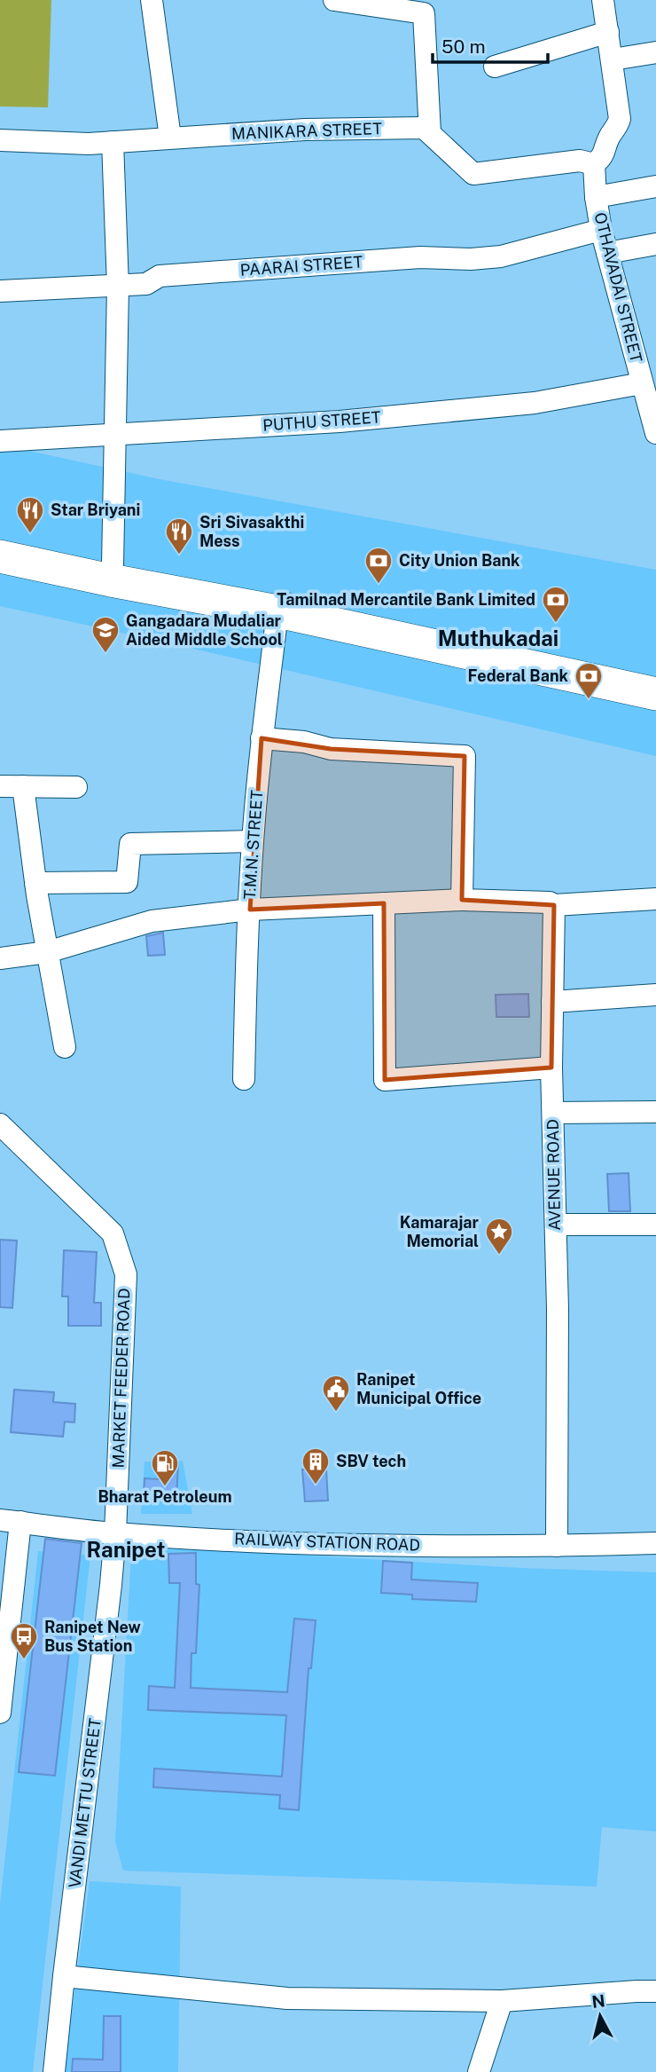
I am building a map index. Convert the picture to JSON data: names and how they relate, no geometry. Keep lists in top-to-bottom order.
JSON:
{
  "streets": {
    "street": [
      "MANIKARA STREET",
      "PAARAI STREET",
      "OTHAVADAI STREET",
      "PUTHU STREET",
      "T.M.N. STREET",
      "AVENUE ROAD",
      "MARKET FEEDER ROAD",
      "RAILWAY STATION ROAD",
      "VANDI METTU STREET"
    ]
  },
  "crossings": [
    ["PAARAI STREET", "OTHAVADAI STREET"],
    ["OTHAVADAI STREET", "PUTHU STREET"],
    ["AVENUE ROAD", "RAILWAY STATION ROAD"],
    ["MARKET FEEDER ROAD", "RAILWAY STATION ROAD"],
    ["MARKET FEEDER ROAD", "VANDI METTU STREET"],
    ["RAILWAY STATION ROAD", "VANDI METTU STREET"]
  ],
  "districts": ["Muthukadai", "Ranipet"],
  "places": {
    "restaurant": ["Star Briyani", "Sri Sivasakthi Mess"],
    "bank": ["City Union Bank", "Tamilnad Mercantile Bank Limited", "Federal Bank"],
    "school or university": ["Gangadara Mudaliar Aided Middle School"],
    "place": ["Kamarajar Memorial"],
    "public building": ["Ranipet Municipal Office"],
    "building": ["SBV tech"],
    "fuel station": ["Bharat Petroleum"],
    "bus stop": ["Ranipet New Bus Station"]
  },
  "scale_bar": "50 m",
  "north": "top"
}
